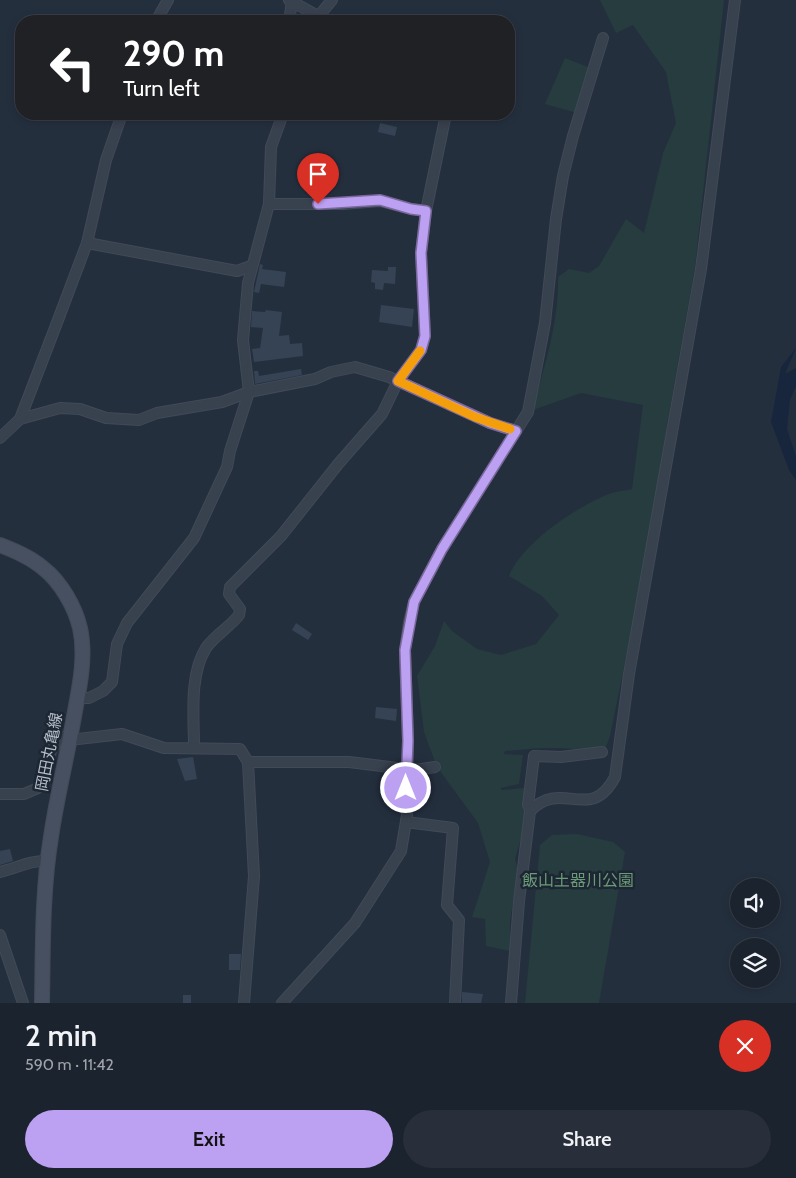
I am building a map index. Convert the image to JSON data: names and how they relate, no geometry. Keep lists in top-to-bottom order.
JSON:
{
  "streets": {
    "main road": ["岡田丸亀線"]
  },
  "parks": ["飯山土器川公園"],
  "page": {
    "turn": ["290 m", "Turn left"],
    "heading": ["2 min", "590 m · 11:42"],
    "buttons": ["Exit", "Share"]
  }
}
